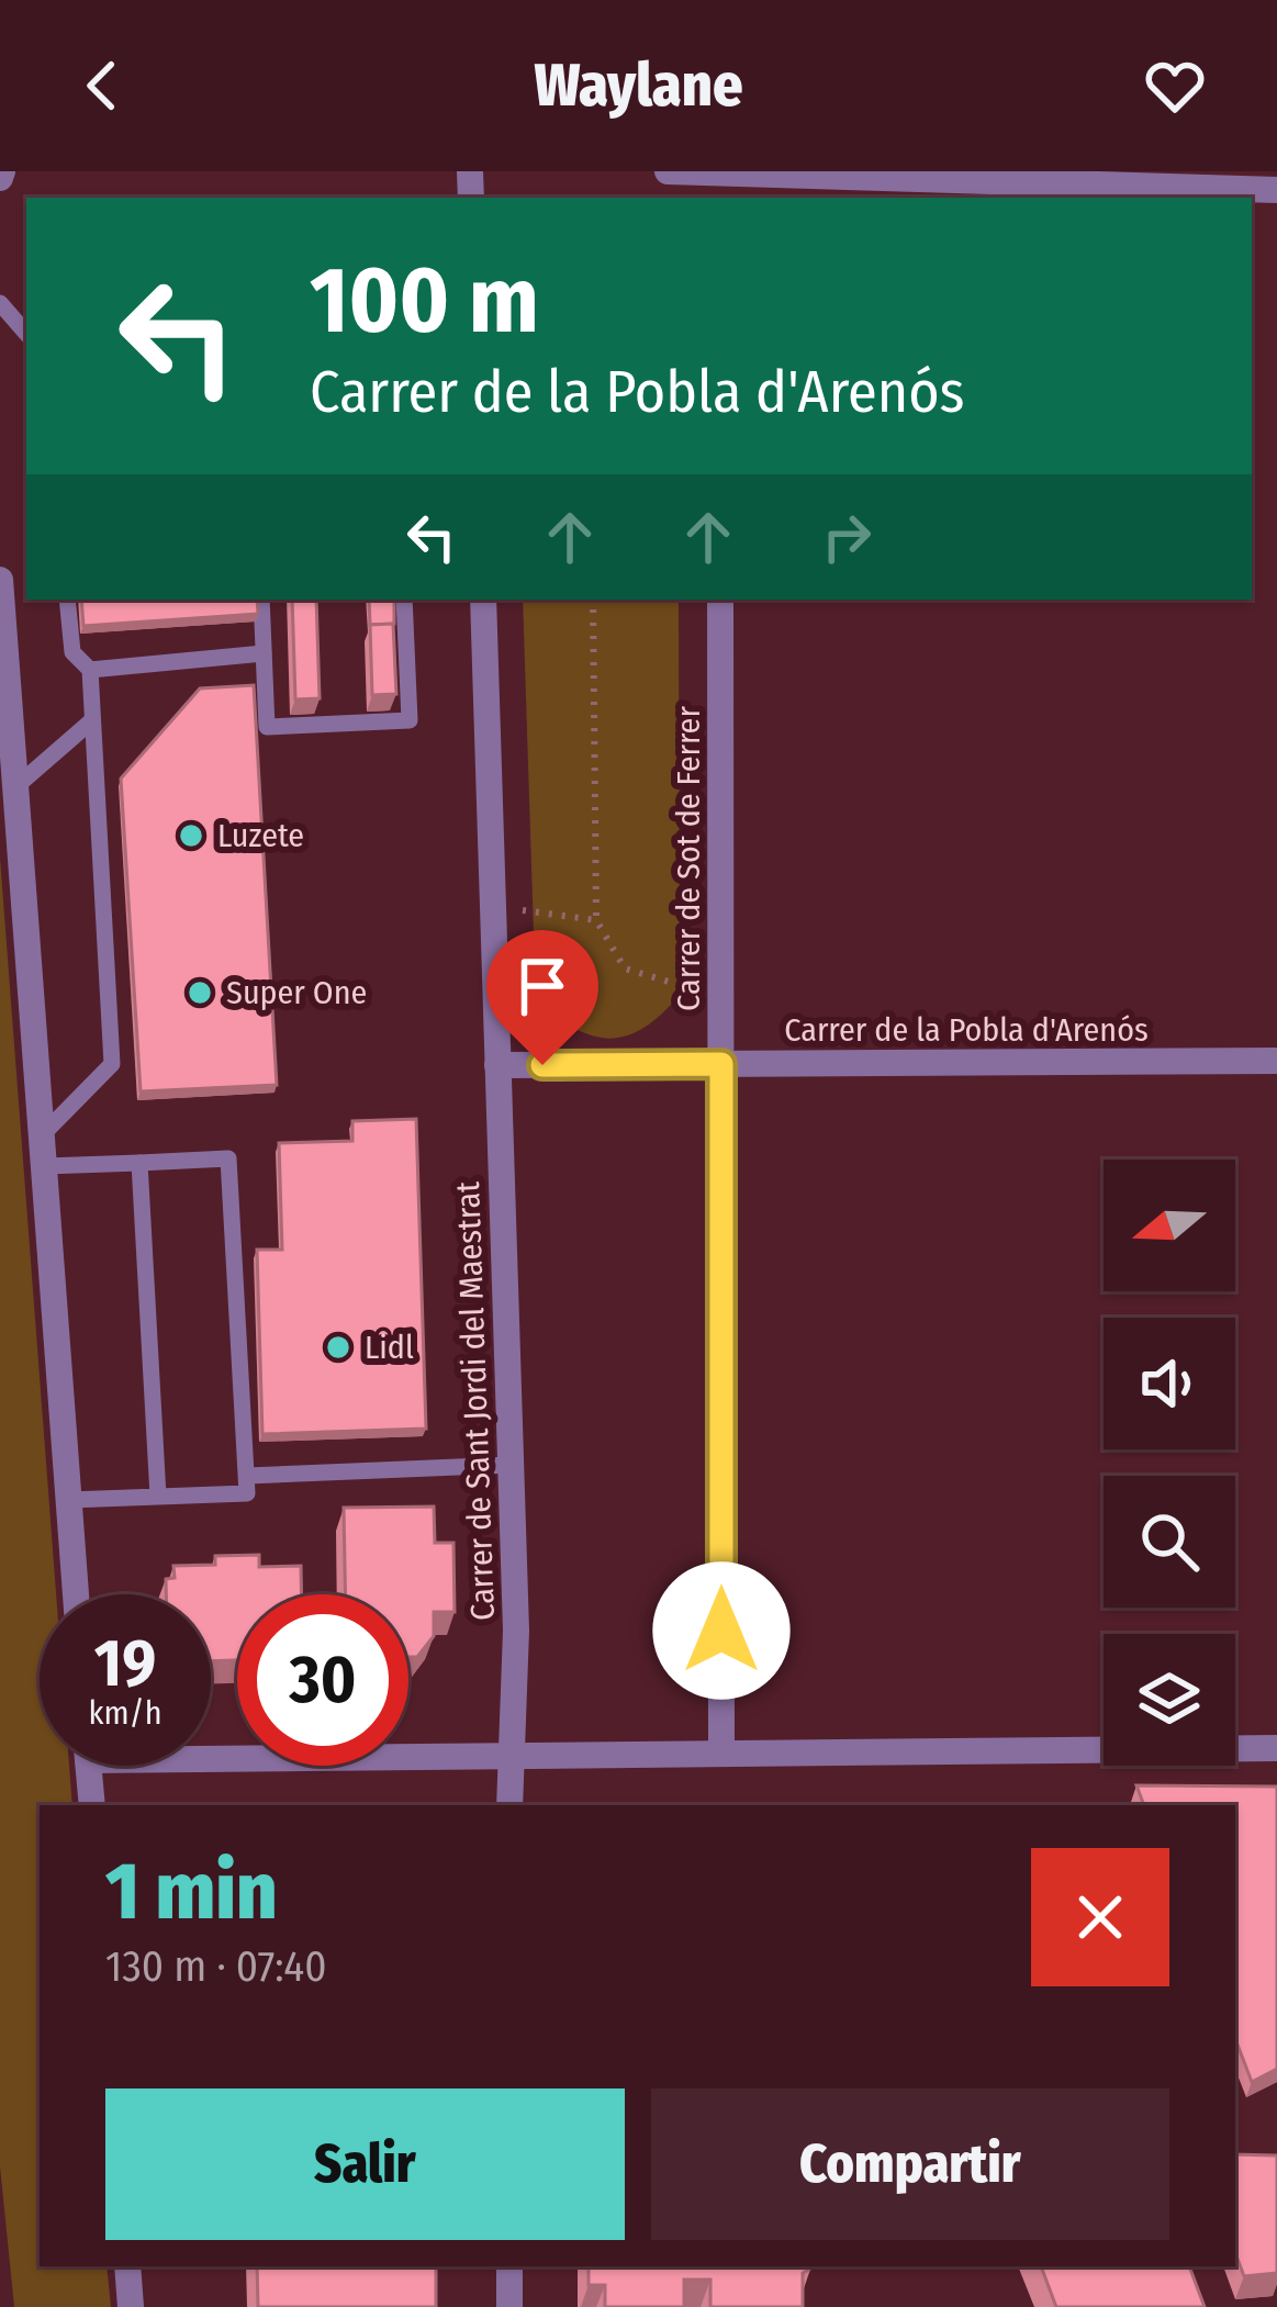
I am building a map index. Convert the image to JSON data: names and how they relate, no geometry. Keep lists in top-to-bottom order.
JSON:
{
  "streets": {
    "street": ["Carrer de Sot de Ferrer", "Carrer de la Pobla d'Arenós", "Carrer de Sant Jordi del Maestrat"]
  },
  "crossings": [
    ["Carrer de Sot de Ferrer", "Carrer de la Pobla d'Arenós"],
    ["Carrer de la Pobla d'Arenós", "Carrer de Sant Jordi del Maestrat"]
  ],
  "places": ["Luzete", "Super One", "Lidl"],
  "north": "left",
  "page": {
    "header": "Waylane",
    "turn": ["100 m", "Carrer de la Pobla d'Arenós"],
    "speed": "19 km/h",
    "limit": "30",
    "heading": ["1 min", "130 m · 07:40"],
    "buttons": ["Salir", "Compartir"]
  }
}
